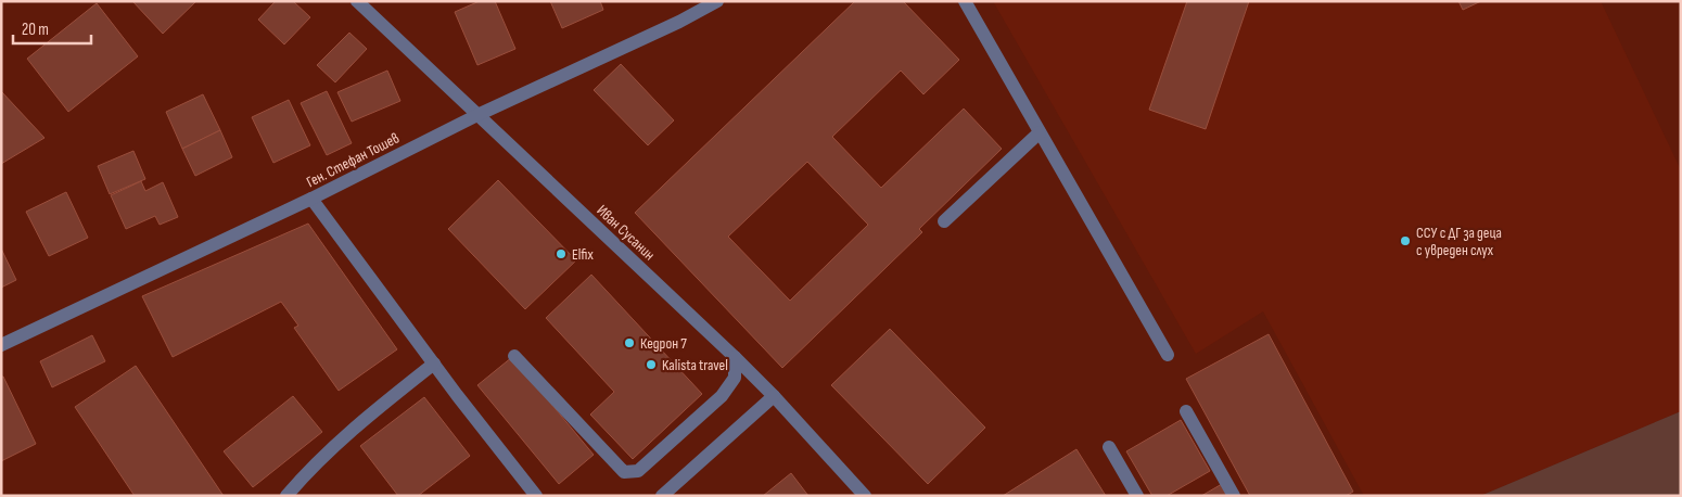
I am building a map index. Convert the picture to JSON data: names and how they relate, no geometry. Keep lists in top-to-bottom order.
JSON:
{
  "streets": {
    "street": ["Ген. Стефан Тошев", "Иван Сусанин"]
  },
  "crossings": [
    ["Ген. Стефан Тошев", "Иван Сусанин"]
  ],
  "places": [
    "ССУ с ДГ за деца с увреден слух",
    "Elfix",
    "Кедрон 7",
    "Kalista travel"
  ],
  "scale_bar": "20 m"
}
